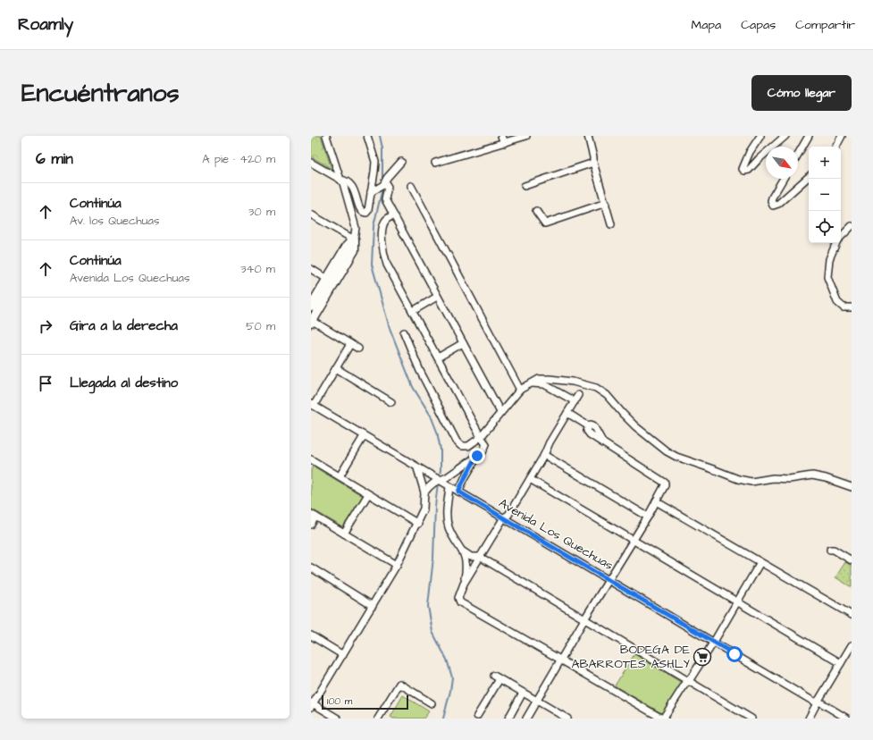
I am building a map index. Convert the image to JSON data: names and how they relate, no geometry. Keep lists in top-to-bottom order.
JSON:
{
  "streets": {
    "street": ["Avenida Los Quechuas"]
  },
  "places": {
    "supermarket": ["BODEGA DE ABARROTES ASHLY"]
  },
  "scale_bar": "100 m",
  "north": "bottom right",
  "page": {
    "header": "Roamly",
    "nav": ["Mapa", "Capas", "Compartir"],
    "buttons": "Cómo llegar",
    "title": "Encuéntranos",
    "heading": ["6 min", "A pie · 420 m"],
    "map_buttons": ["+", "−"],
    "list": [
      ["Continúa", "Av. los Quechuas", "30 m"],
      ["Continúa", "Avenida Los Quechuas", "340 m"],
      ["Gira a la derecha", "50 m"],
      "Llegada al destino"
    ],
    "scale": "100 m"
  }
}
